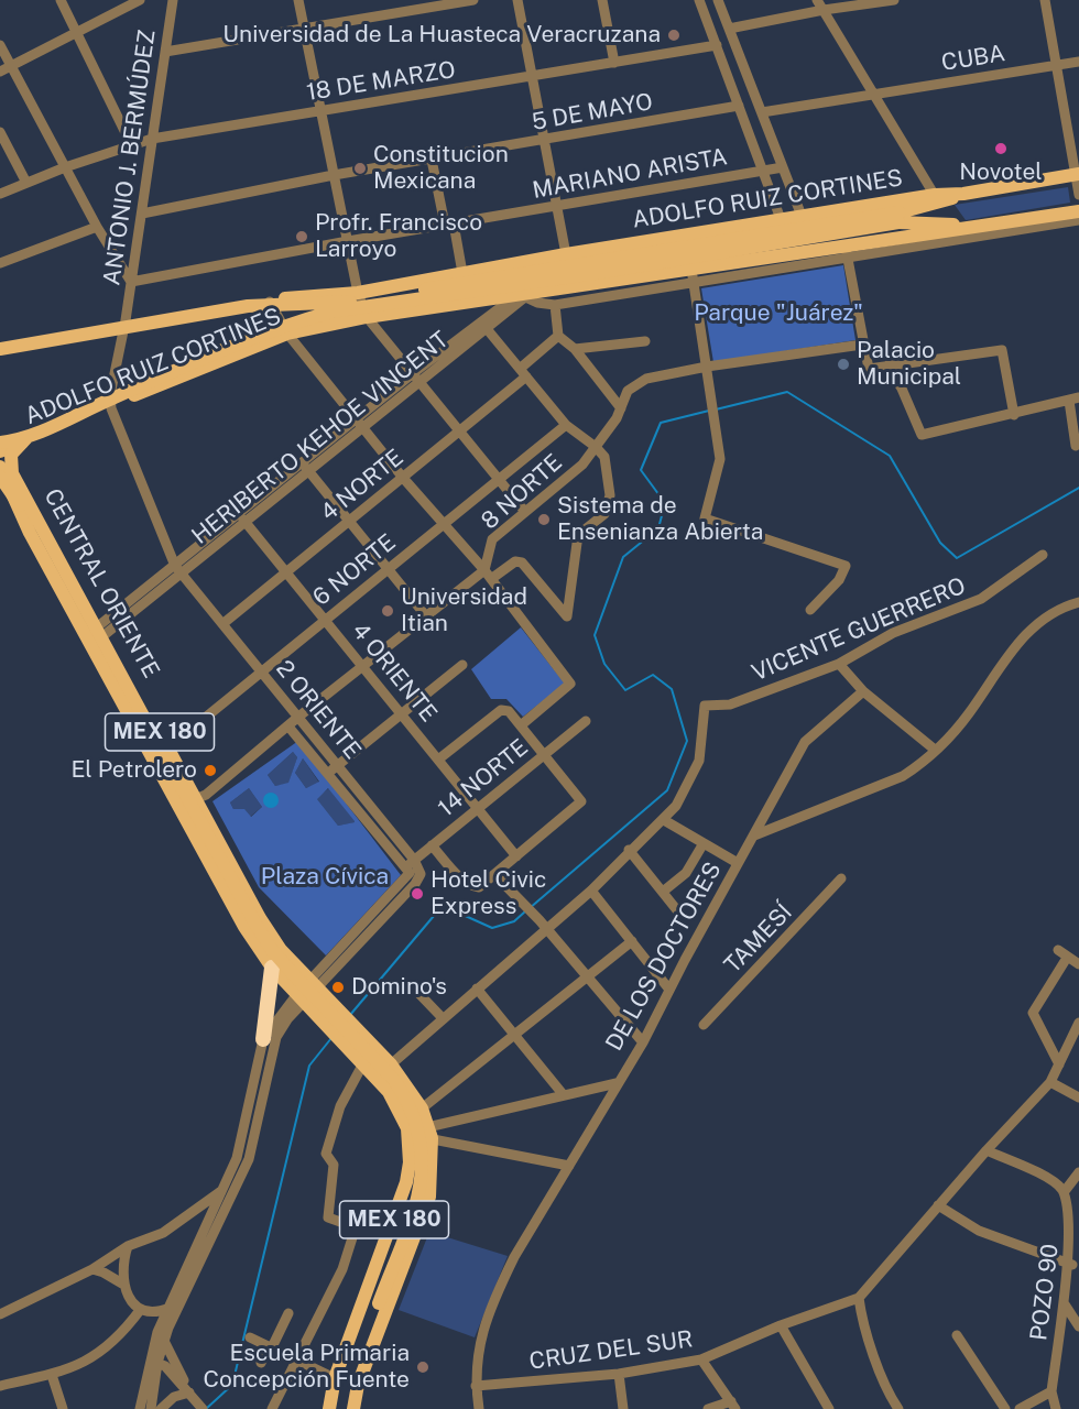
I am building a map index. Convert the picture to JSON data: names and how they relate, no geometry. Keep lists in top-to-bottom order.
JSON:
{
  "streets": {
    "main road": ["ADOLFO RUIZ CORTINES", "CENTRAL ORIENTE", "MEX 180"],
    "street": [
      "CUBA",
      "18 DE MARZO",
      "5 DE MAYO",
      "ANTONIO J. BERMÚDEZ",
      "MARIANO ARISTA",
      "HERIBERTO KEHOE VINCENT",
      "4 NORTE",
      "8 NORTE",
      "6 NORTE",
      "VICENTE GUERRERO",
      "4 ORIENTE",
      "2 ORIENTE",
      "14 NORTE",
      "TAMESÍ",
      "DE LOS DOCTORES",
      "POZO 90",
      "CRUZ DEL SUR"
    ]
  },
  "crossings": [
    ["18 DE MARZO", "ANTONIO J. BERMÚDEZ"],
    ["5 DE MAYO", "ANTONIO J. BERMÚDEZ"],
    ["ANTONIO J. BERMÚDEZ", "MARIANO ARISTA"],
    ["ANTONIO J. BERMÚDEZ", "ADOLFO RUIZ CORTINES"],
    ["ANTONIO J. BERMÚDEZ", "2 ORIENTE"],
    ["ADOLFO RUIZ CORTINES", "HERIBERTO KEHOE VINCENT"],
    ["ADOLFO RUIZ CORTINES", "CENTRAL ORIENTE"],
    ["ADOLFO RUIZ CORTINES", "2 ORIENTE"],
    ["HERIBERTO KEHOE VINCENT", "CENTRAL ORIENTE"],
    ["HERIBERTO KEHOE VINCENT", "4 ORIENTE"],
    ["HERIBERTO KEHOE VINCENT", "2 ORIENTE"],
    ["4 NORTE", "4 ORIENTE"],
    ["4 NORTE", "2 ORIENTE"],
    ["6 NORTE", "CENTRAL ORIENTE"],
    ["6 NORTE", "4 ORIENTE"],
    ["6 NORTE", "2 ORIENTE"],
    ["CENTRAL ORIENTE", "VICENTE GUERRERO"],
    ["CENTRAL ORIENTE", "MEX 180"],
    ["CENTRAL ORIENTE", "14 NORTE"],
    ["VICENTE GUERRERO", "MEX 180"],
    ["4 ORIENTE", "14 NORTE"],
    ["2 ORIENTE", "14 NORTE"],
    ["MEX 180", "DE LOS DOCTORES"]
  ],
  "parks": ["Parque \"Juárez\"", "Plaza Cívica"],
  "places": [
    "Universidad de La Huasteca Veracruzana",
    "Novotel",
    "Constitucion Mexicana",
    "Profr. Francisco Larroyo",
    "Palacio Municipal",
    "Sistema de Ensenianza Abierta",
    "Universidad Itian",
    "El Petrolero",
    "Hotel Civic Express",
    "Domino's",
    "Escuela Primaria Concepción Fuente"
  ]
}
